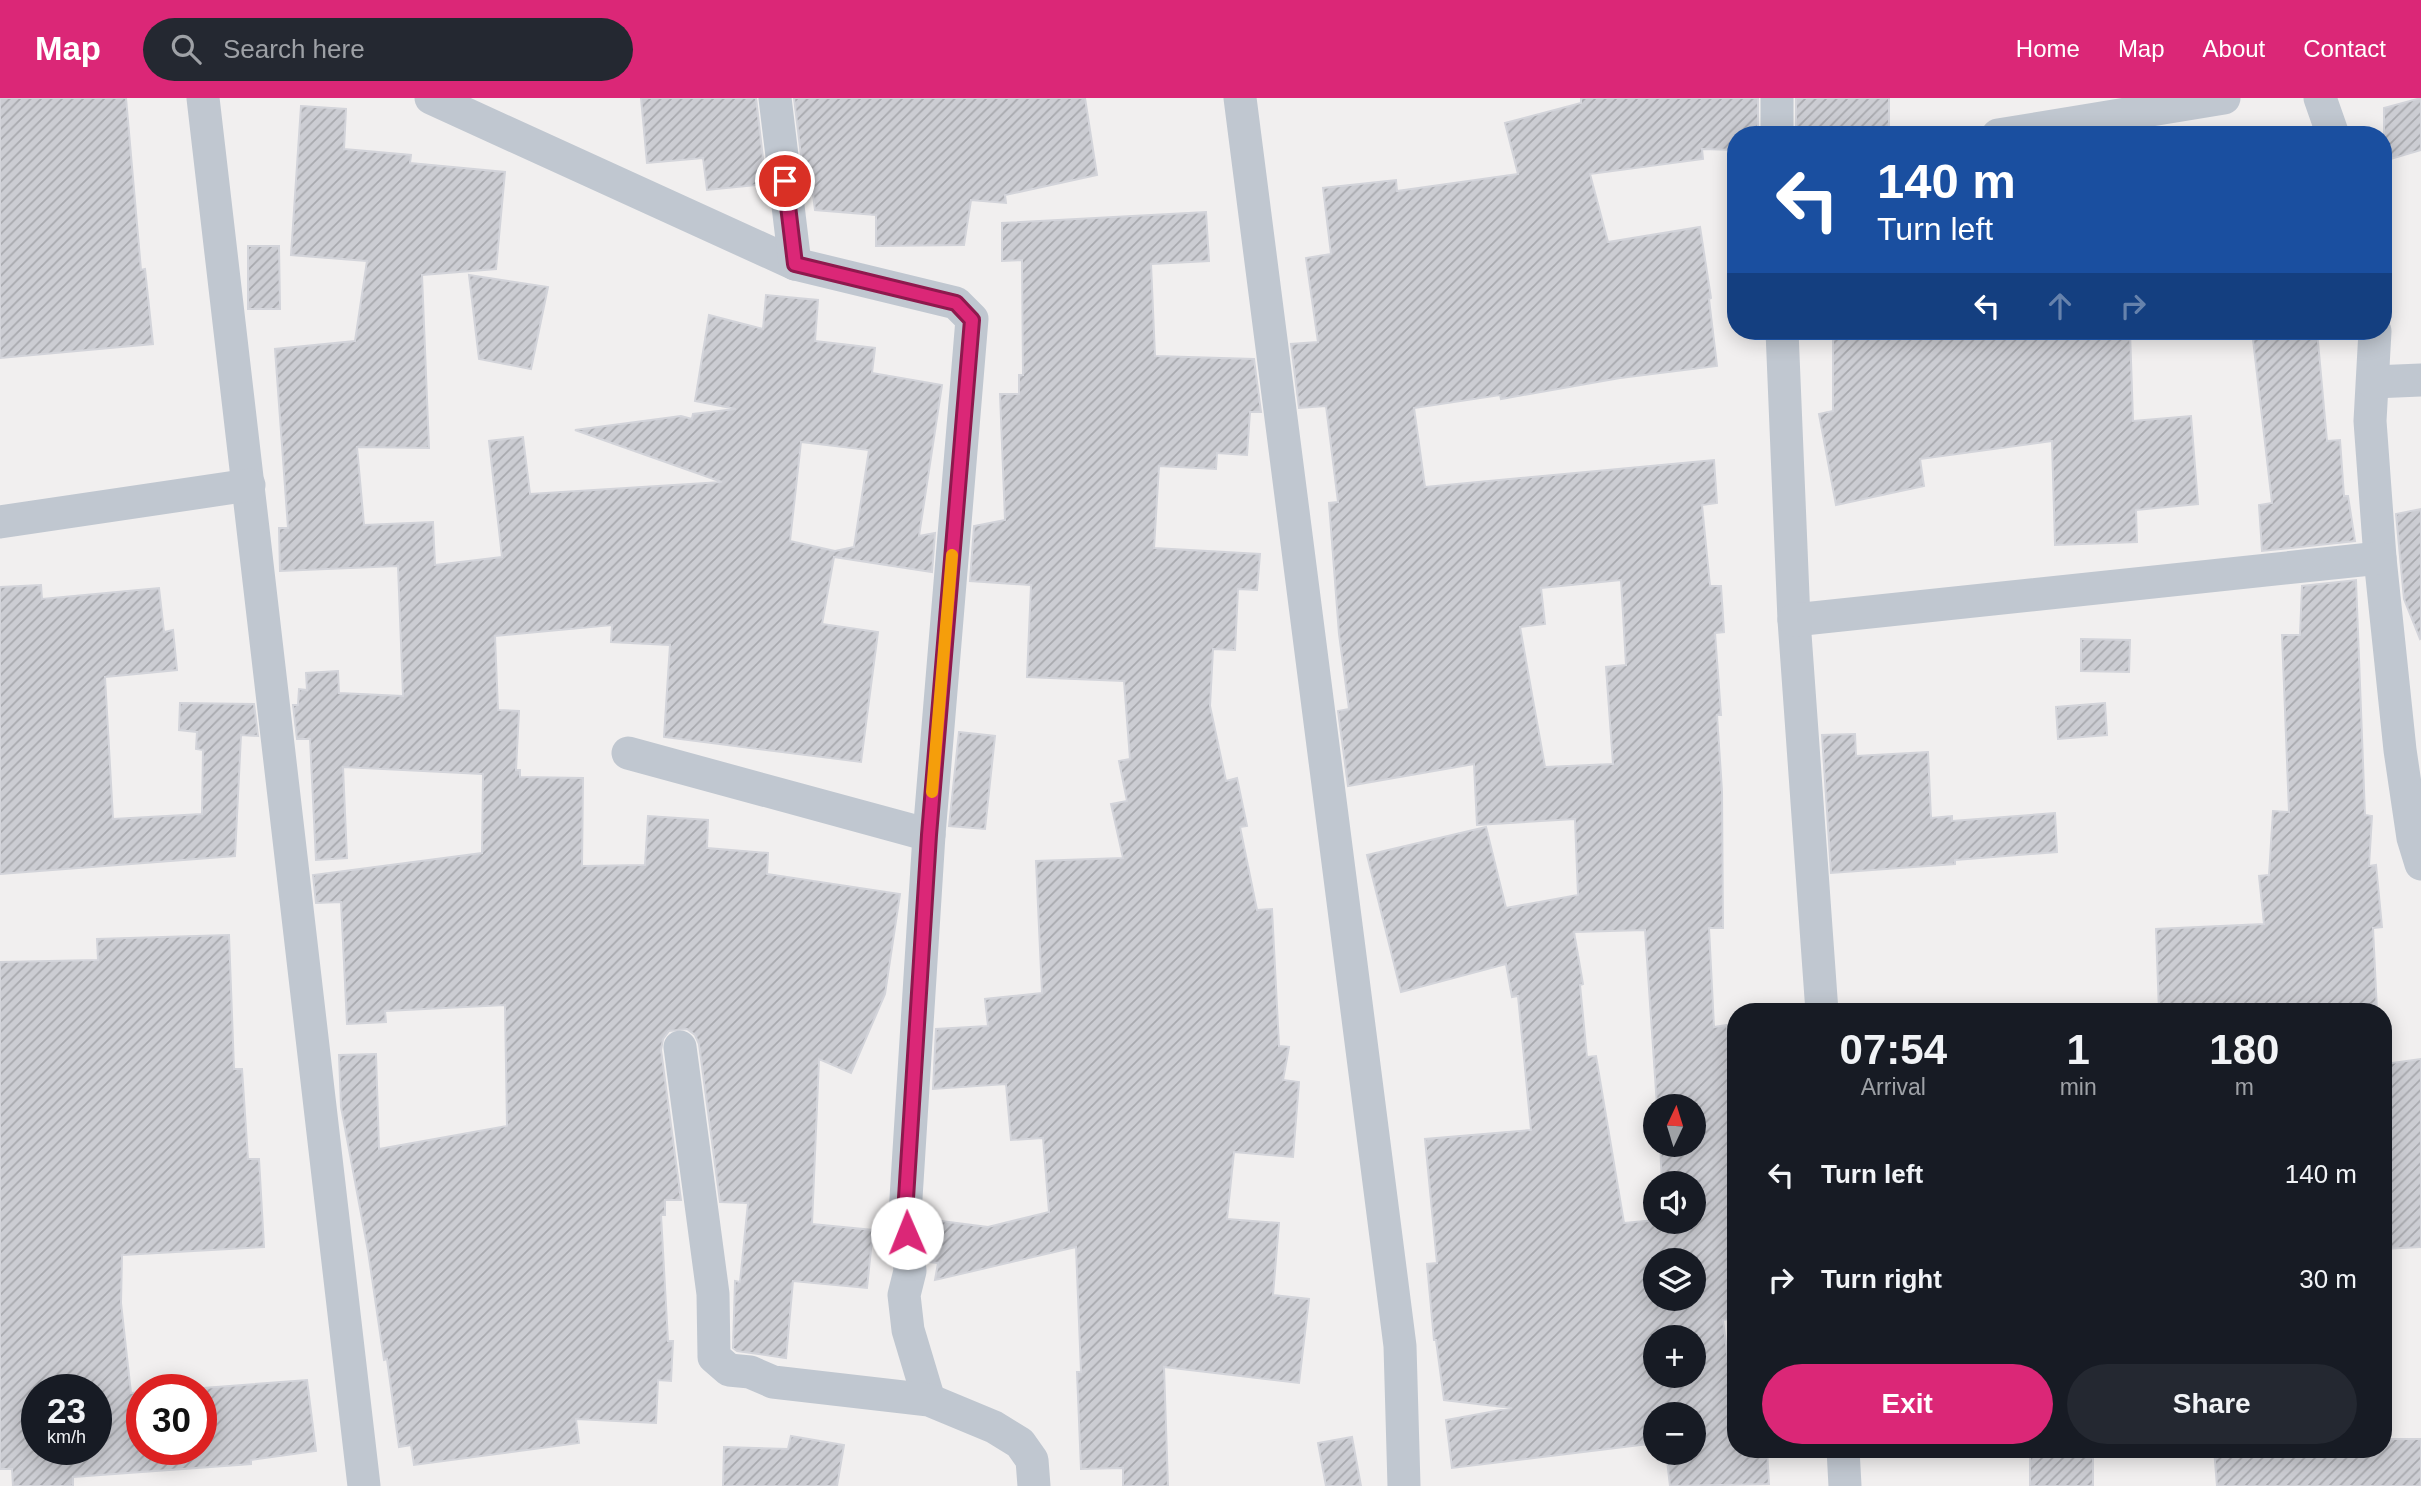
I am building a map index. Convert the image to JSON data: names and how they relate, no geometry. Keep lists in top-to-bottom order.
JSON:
{
  "north": "top",
  "page": {
    "header": "Map",
    "search": "Search here",
    "nav": [
      "Home",
      "Map",
      "About",
      "Contact"
    ],
    "turn": ["140 m", "Turn left"],
    "eta": [
      "07:54",
      "Arrival",
      "1",
      "min",
      "180",
      "m"
    ],
    "map_buttons": ["+", "−"],
    "list": [
      {
        "name": "Turn left",
        "value": "140 m"
      },
      {
        "name": "Turn right",
        "value": "30 m"
      }
    ],
    "buttons": ["Exit", "Share"],
    "speed": "23 km/h",
    "limit": "30"
  }
}
